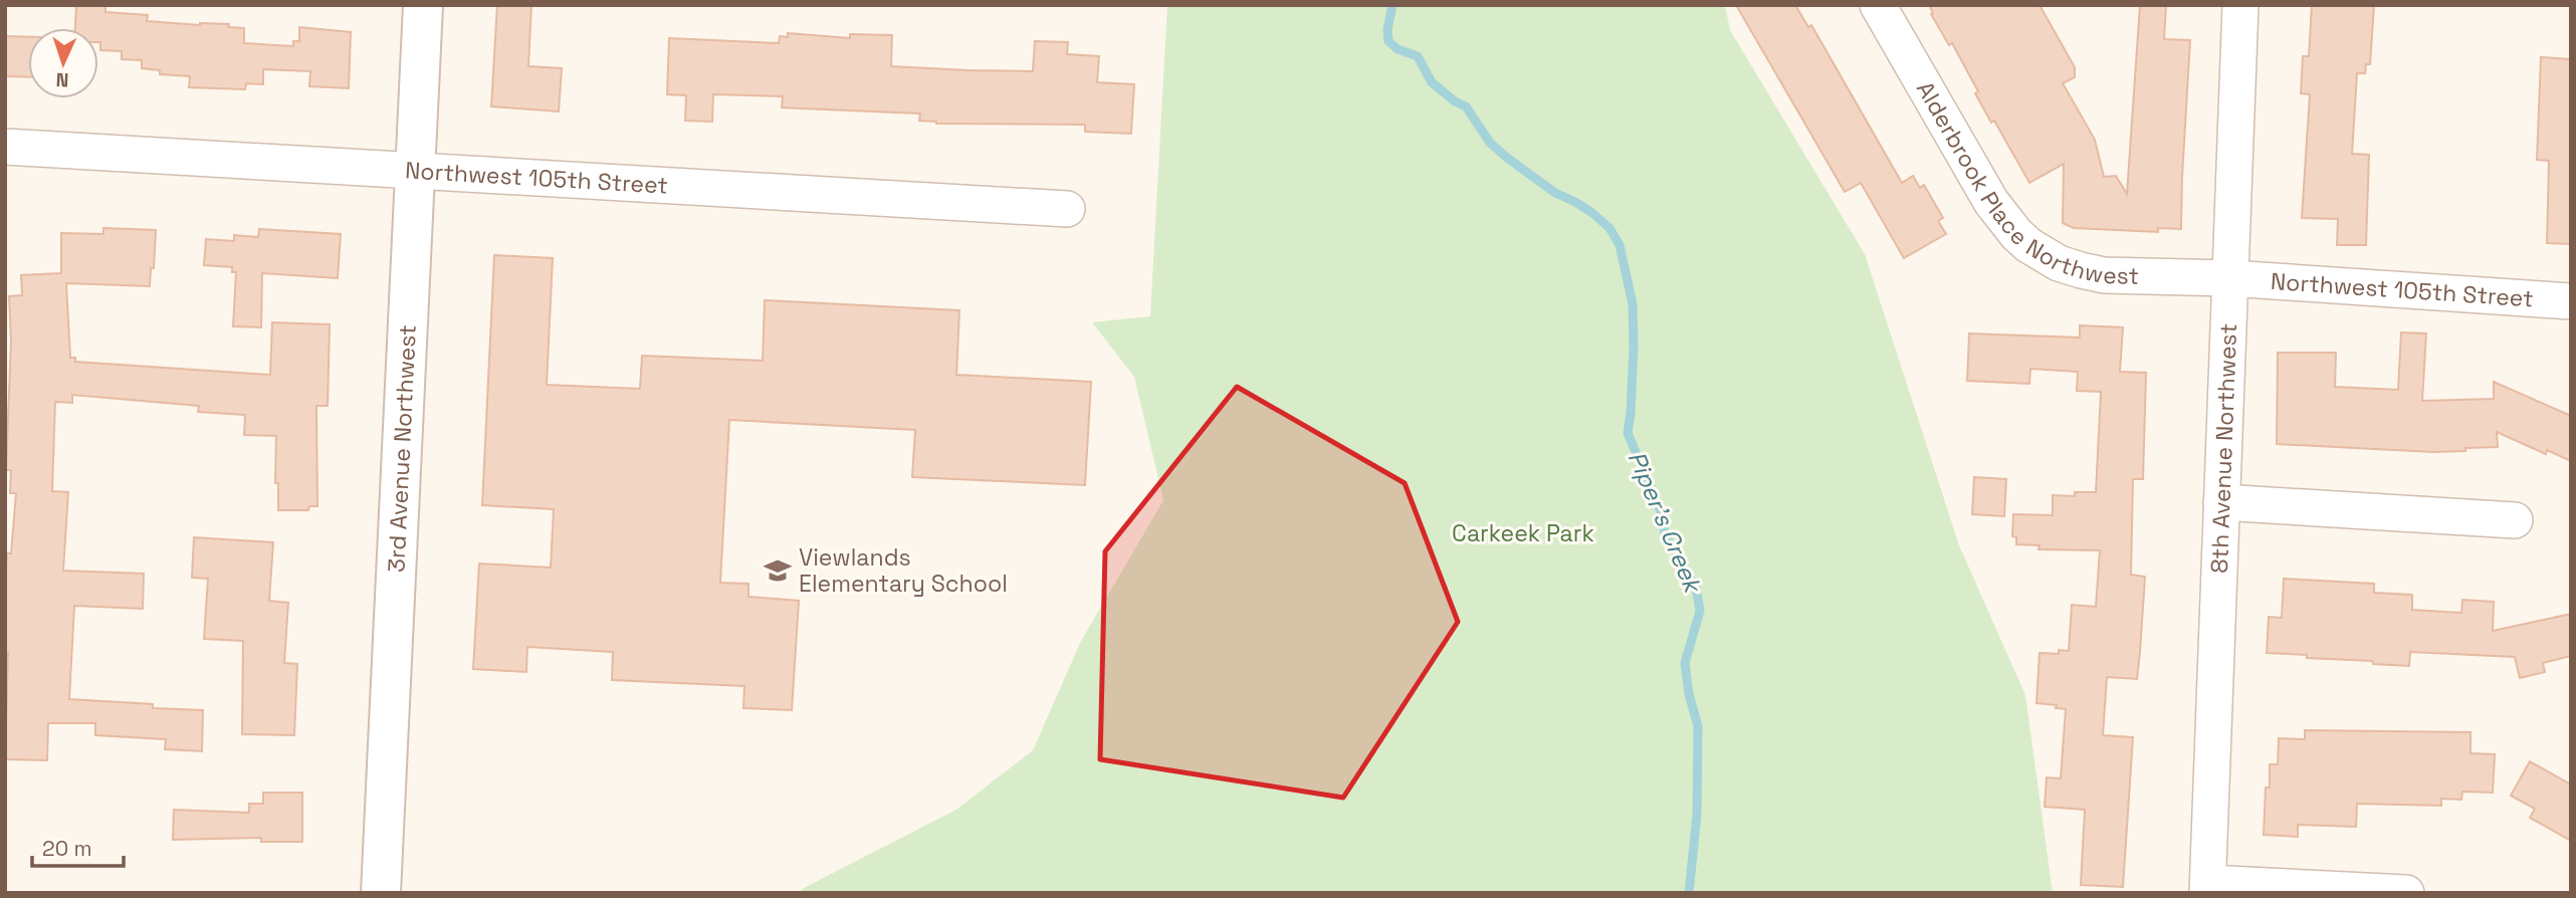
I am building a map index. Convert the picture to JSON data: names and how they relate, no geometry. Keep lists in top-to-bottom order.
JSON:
{
  "streets": {
    "street": [
      "Alderbrook Place Northwest",
      "Northwest 105th Street",
      "3rd Avenue Northwest",
      "8th Avenue Northwest"
    ]
  },
  "crossings": [
    ["Alderbrook Place Northwest", "Northwest 105th Street"],
    ["Alderbrook Place Northwest", "8th Avenue Northwest"],
    ["Northwest 105th Street", "3rd Avenue Northwest"],
    ["Northwest 105th Street", "8th Avenue Northwest"]
  ],
  "water": ["Piper's Creek"],
  "parks": ["Carkeek Park"],
  "places": {
    "school or university": ["Viewlands Elementary School"]
  },
  "scale_bar": "20 m",
  "north": "bottom"
}
